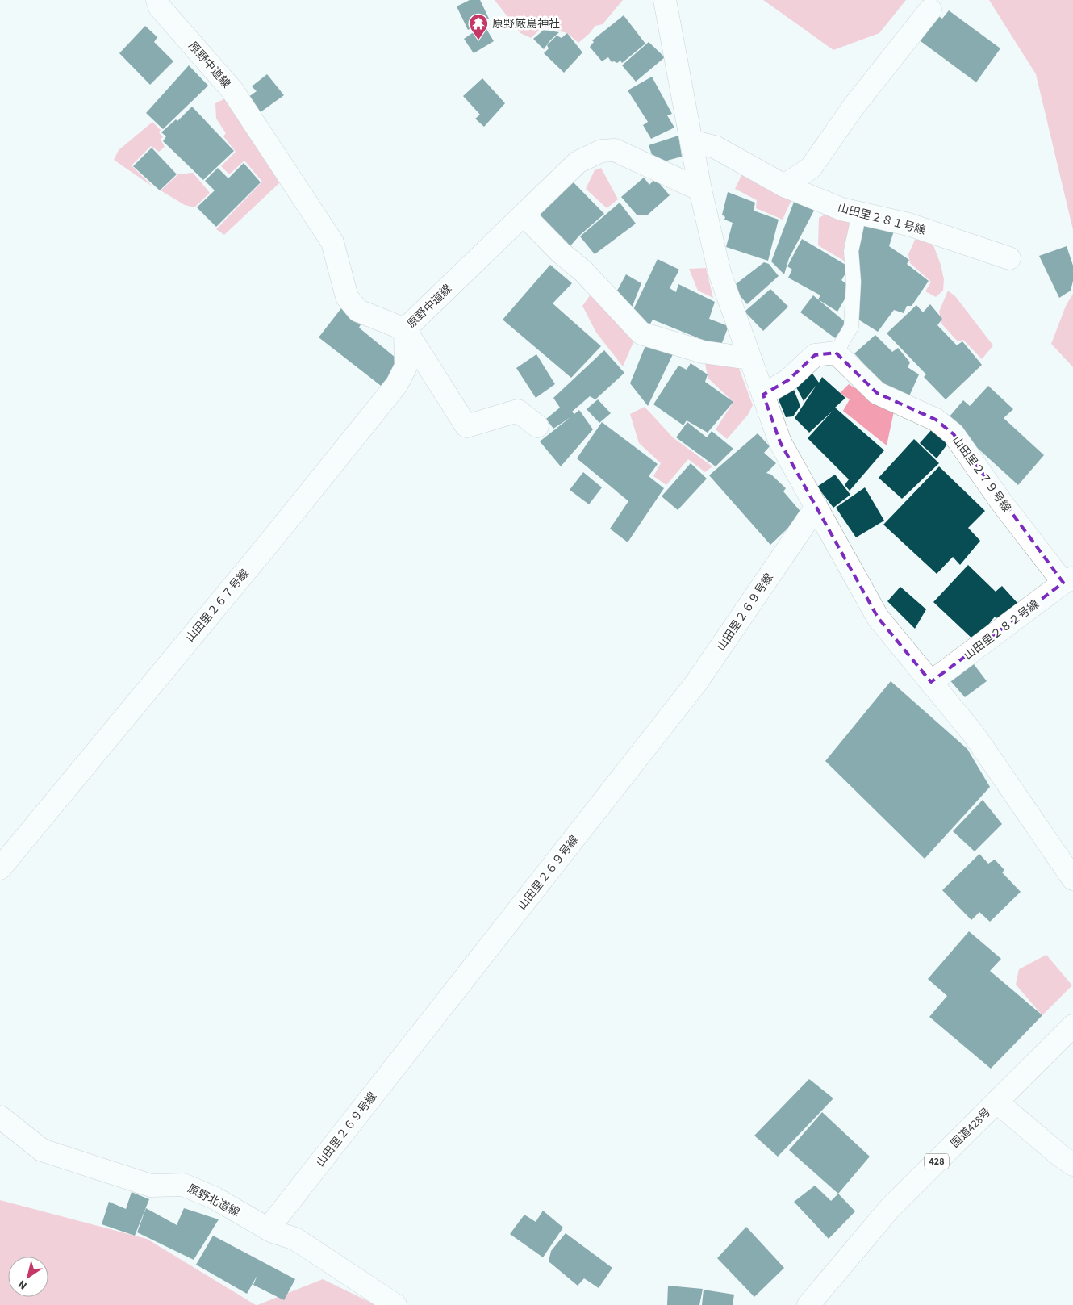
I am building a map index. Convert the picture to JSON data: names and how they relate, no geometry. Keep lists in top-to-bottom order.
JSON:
{
  "streets": {
    "main road": [
      "原野中道線",
      "山田里２８１号線",
      "山田里２７９号線",
      "山田里２６７号線",
      "山田里２６９号線",
      "山田里２８２号線",
      "国道428号",
      "428",
      "原野北道線"
    ]
  },
  "crossings": [
    ["原野中道線", "山田里２６７号線"],
    ["山田里２７９号線", "山田里２８２号線"],
    ["山田里２６９号線", "原野北道線"]
  ],
  "places": {
    "temple": ["原野厳島神社"]
  },
  "north": "bottom left"
}
